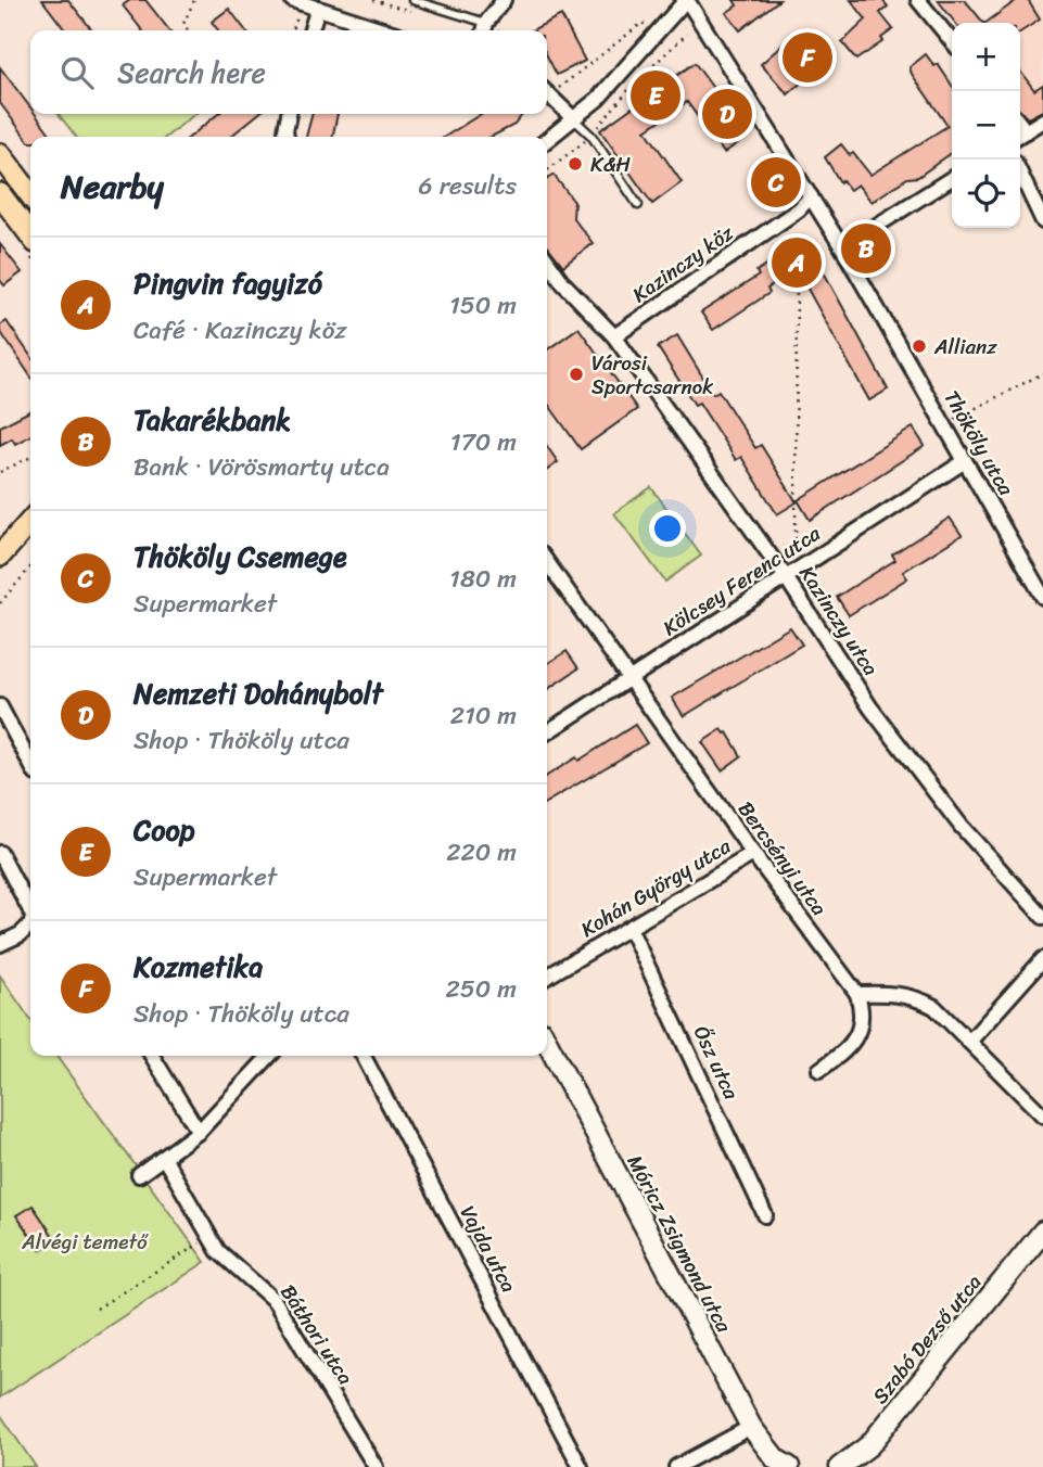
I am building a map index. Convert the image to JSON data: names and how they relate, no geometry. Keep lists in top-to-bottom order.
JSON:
{
  "streets": {
    "main road": ["Móricz Zsigmond utca", "Szabó Dezső utca"],
    "street": [
      "Kazinczy köz",
      "Thököly utca",
      "Kölcsey Ferenc utca",
      "Kazinczy utca",
      "Bercsényi utca",
      "Kohán György utca",
      "Ősz utca",
      "Vajda utca",
      "Báthori utca"
    ]
  },
  "crossings": [
    ["Kazinczy köz", "Thököly utca"],
    ["Kazinczy köz", "Kazinczy utca"],
    ["Thököly utca", "Kölcsey Ferenc utca"],
    ["Kölcsey Ferenc utca", "Kazinczy utca"],
    ["Kölcsey Ferenc utca", "Bercsényi utca"],
    ["Bercsényi utca", "Kohán György utca"],
    ["Kohán György utca", "Ősz utca"]
  ],
  "parks": ["Alvégi temető"],
  "places": ["K&H", "Allianz", "Városi Sportcsarnok"],
  "page": {
    "map_buttons": ["+", "−"],
    "pins": [
      "F",
      "E",
      "D",
      "C",
      "B",
      "A"
    ],
    "search": "Search here",
    "heading": ["Nearby", "6 results"],
    "list": [
      {
        "mark": "A",
        "name": "Pingvin fagyizó",
        "note": "Café · Kazinczy köz",
        "value": "150 m"
      },
      {
        "mark": "B",
        "name": "Takarékbank",
        "note": "Bank · Vörösmarty utca",
        "value": "170 m"
      },
      {
        "mark": "C",
        "name": "Thököly Csemege",
        "note": "Supermarket",
        "value": "180 m"
      },
      {
        "mark": "D",
        "name": "Nemzeti Dohánybolt",
        "note": "Shop · Thököly utca",
        "value": "210 m"
      },
      {
        "mark": "E",
        "name": "Coop",
        "note": "Supermarket",
        "value": "220 m"
      },
      {
        "mark": "F",
        "name": "Kozmetika",
        "note": "Shop · Thököly utca",
        "value": "250 m"
      }
    ]
  }
}
